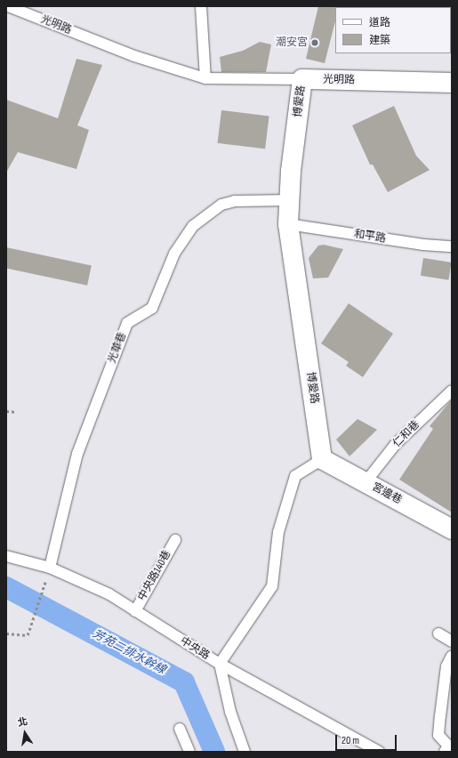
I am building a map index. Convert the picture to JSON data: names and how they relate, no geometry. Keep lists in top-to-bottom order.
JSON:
{
  "streets": {
    "street": ["光明路", "博愛路", "宮邊巷"],
    "lane": [
      "和平路",
      "光華巷",
      "仁和巷",
      "中央路140巷",
      "中央路"
    ]
  },
  "crossings": [
    ["光明路", "博愛路"],
    ["博愛路", "和平路"],
    ["博愛路", "光華巷"],
    ["博愛路", "宮邊巷"],
    ["光華巷", "中央路"],
    ["仁和巷", "宮邊巷"],
    ["中央路140巷", "中央路"]
  ],
  "water": ["芳苑二排水幹線"],
  "places": ["潮安宮"],
  "legend": ["道路", "建築"],
  "scale_bar": "20 m",
  "north": "top"
}
